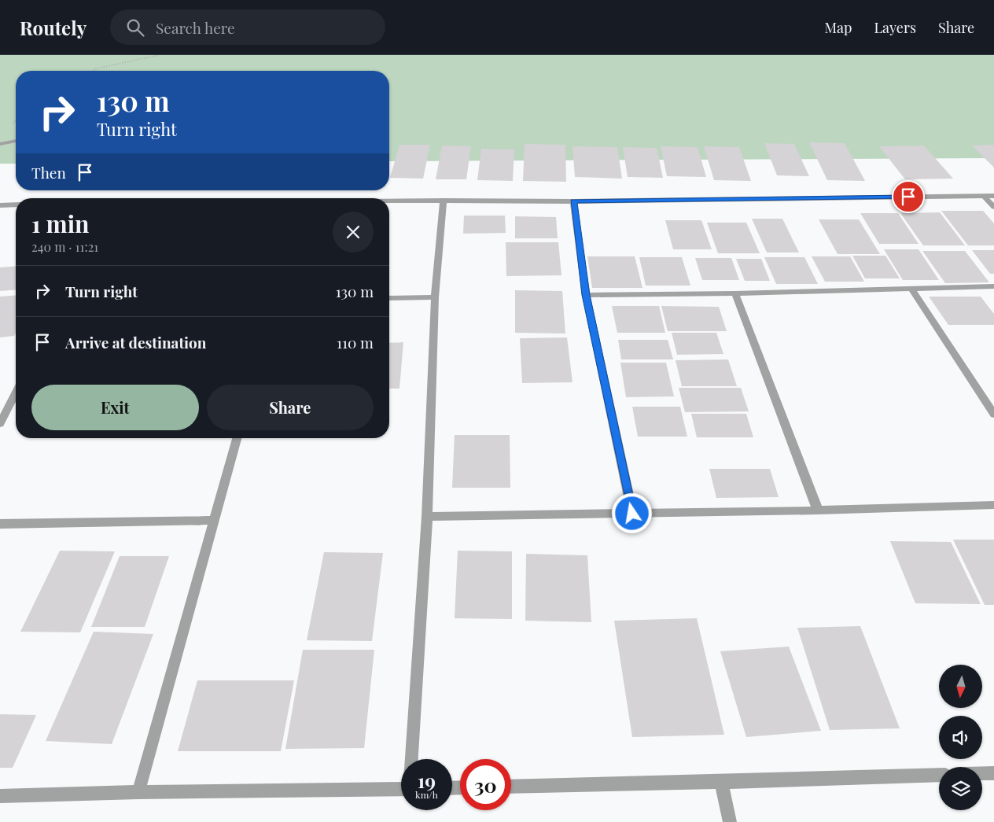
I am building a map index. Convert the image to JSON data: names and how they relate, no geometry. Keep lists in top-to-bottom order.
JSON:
{
  "north": "bottom",
  "page": {
    "header": "Routely",
    "search": "Search here",
    "nav": ["Map", "Layers", "Share"],
    "turn": ["130 m", "Turn right"],
    "then": "Then",
    "heading": ["1 min", "240 m · 11:21"],
    "list": [
      {
        "name": "Turn right",
        "value": "130 m"
      },
      {
        "name": "Arrive at destination",
        "value": "110 m"
      }
    ],
    "buttons": ["Exit", "Share"],
    "speed": "19 km/h",
    "limit": "30"
  }
}
